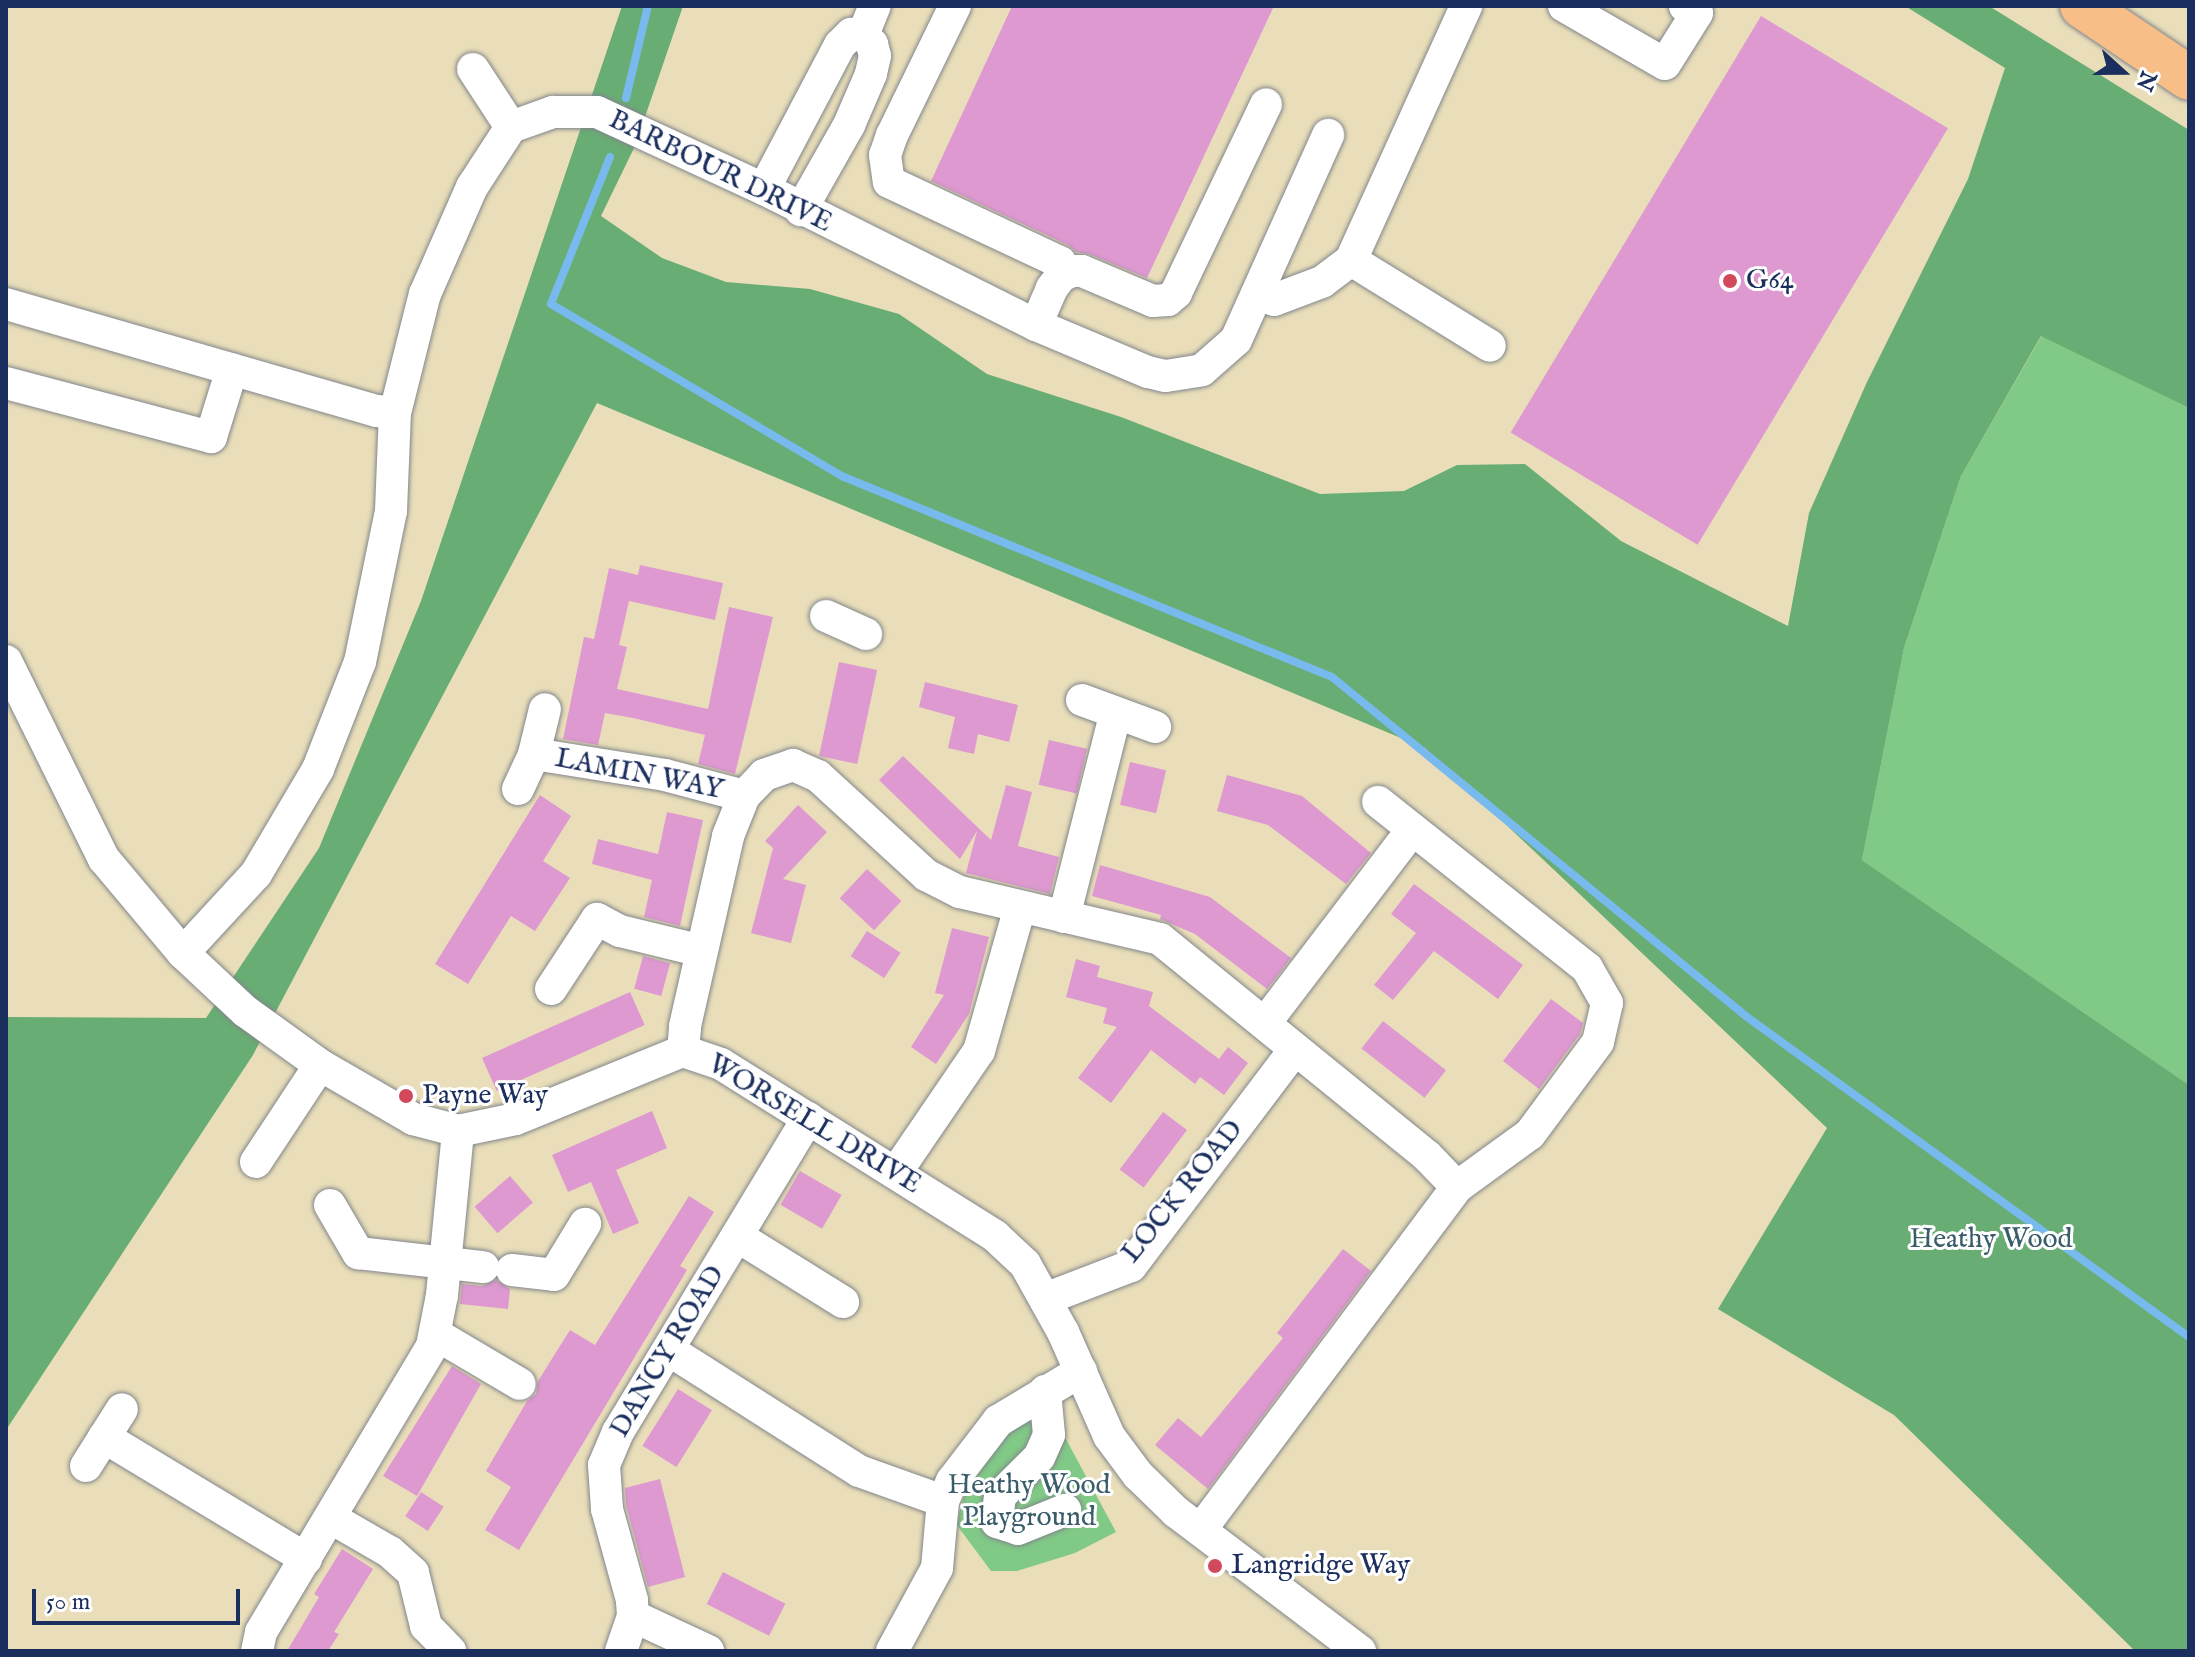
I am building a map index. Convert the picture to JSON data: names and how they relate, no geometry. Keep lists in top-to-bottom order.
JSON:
{
  "streets": {
    "street": [
      "BARBOUR DRIVE",
      "LAMIN WAY",
      "WORSELL DRIVE",
      "LOCK ROAD",
      "DANCY ROAD"
    ]
  },
  "crossings": [
    ["WORSELL DRIVE", "LOCK ROAD"],
    ["WORSELL DRIVE", "DANCY ROAD"]
  ],
  "parks": ["Heathy Wood", "Heathy Wood Playground"],
  "places": ["G64", "Payne Way", "Langridge Way"],
  "scale_bar": "50 m",
  "north": "right"
}
